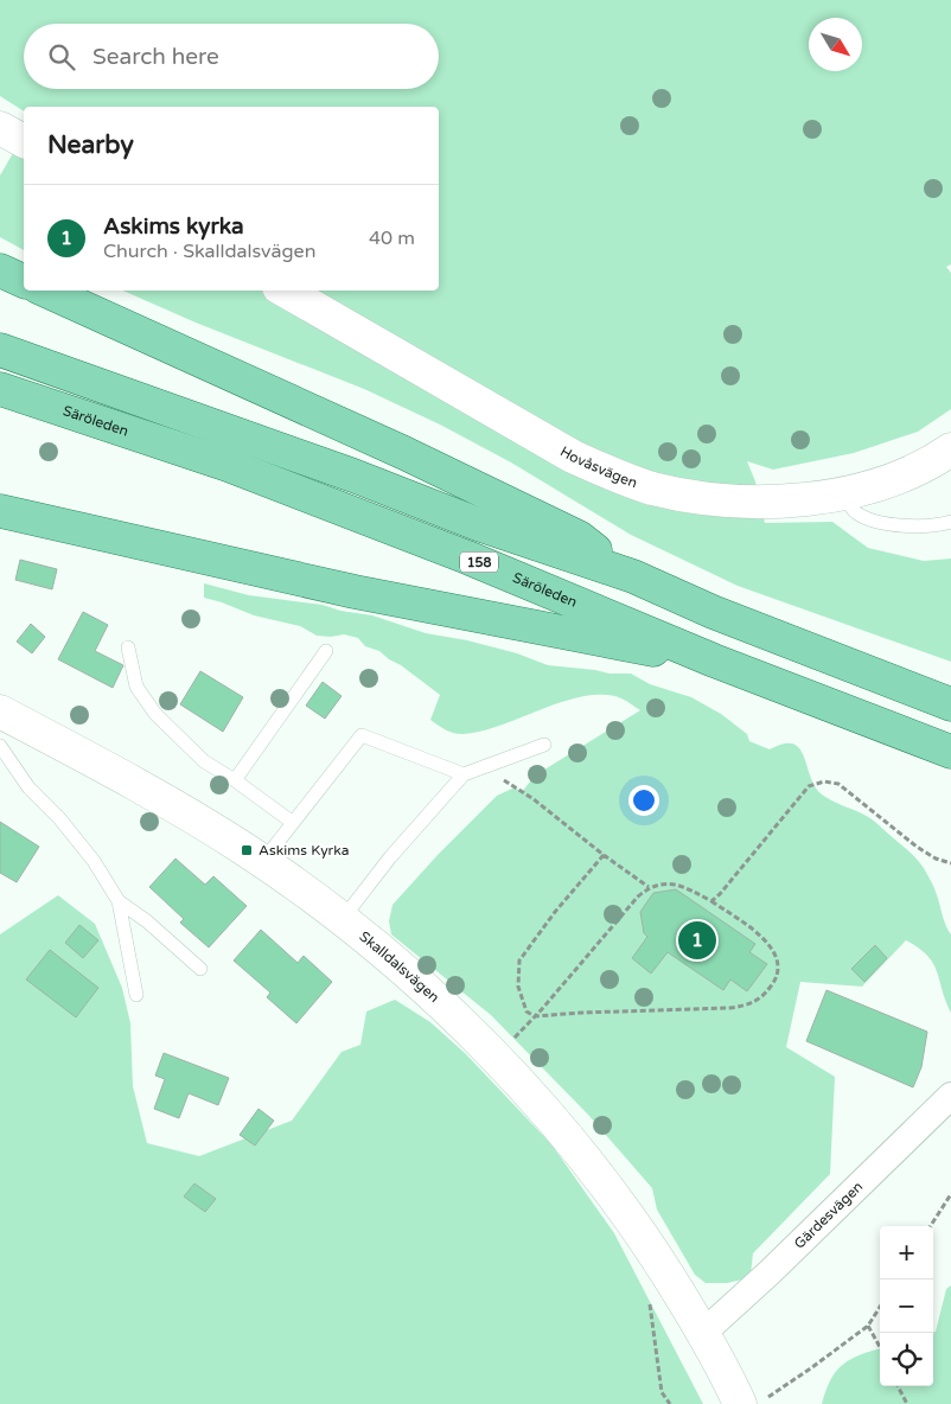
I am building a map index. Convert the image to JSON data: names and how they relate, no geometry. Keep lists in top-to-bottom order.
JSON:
{
  "streets": {
    "main road": ["Säröleden", "158"],
    "street": ["Hovåsvägen", "Skalldalsvägen", "Gärdesvägen"]
  },
  "crossings": [
    ["Säröleden", "158"],
    ["Skalldalsvägen", "Gärdesvägen"]
  ],
  "places": {
    "transit": ["Askims Kyrka"]
  },
  "north": "bottom right",
  "page": {
    "search": "Search here",
    "heading": "Nearby",
    "list": [
      {
        "mark": "1",
        "name": "Askims kyrka",
        "note": "Church · Skalldalsvägen",
        "value": "40 m"
      }
    ],
    "pins": "1",
    "map_buttons": ["+", "−"]
  }
}
